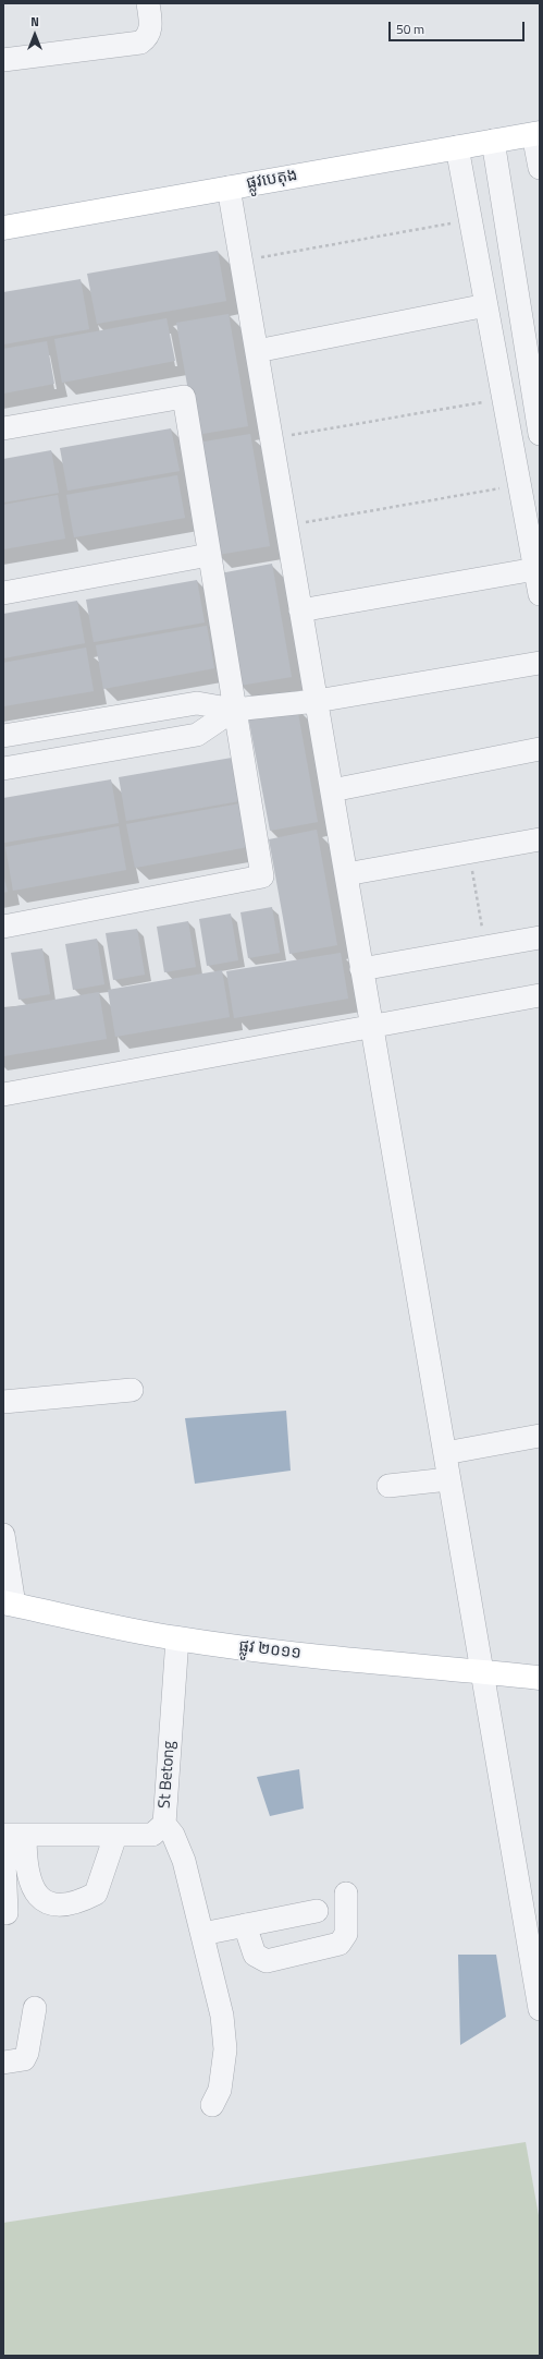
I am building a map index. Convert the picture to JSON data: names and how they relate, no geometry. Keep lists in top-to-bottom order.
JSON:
{
  "streets": {
    "main road": ["ផ្លូវបេតុង", "ផ្លូវ ២០១១"],
    "street": ["St Betong"]
  },
  "crossings": [
    ["ផ្លូវ ២០១១", "St Betong"]
  ],
  "scale_bar": "50 m",
  "north": "top"
}
